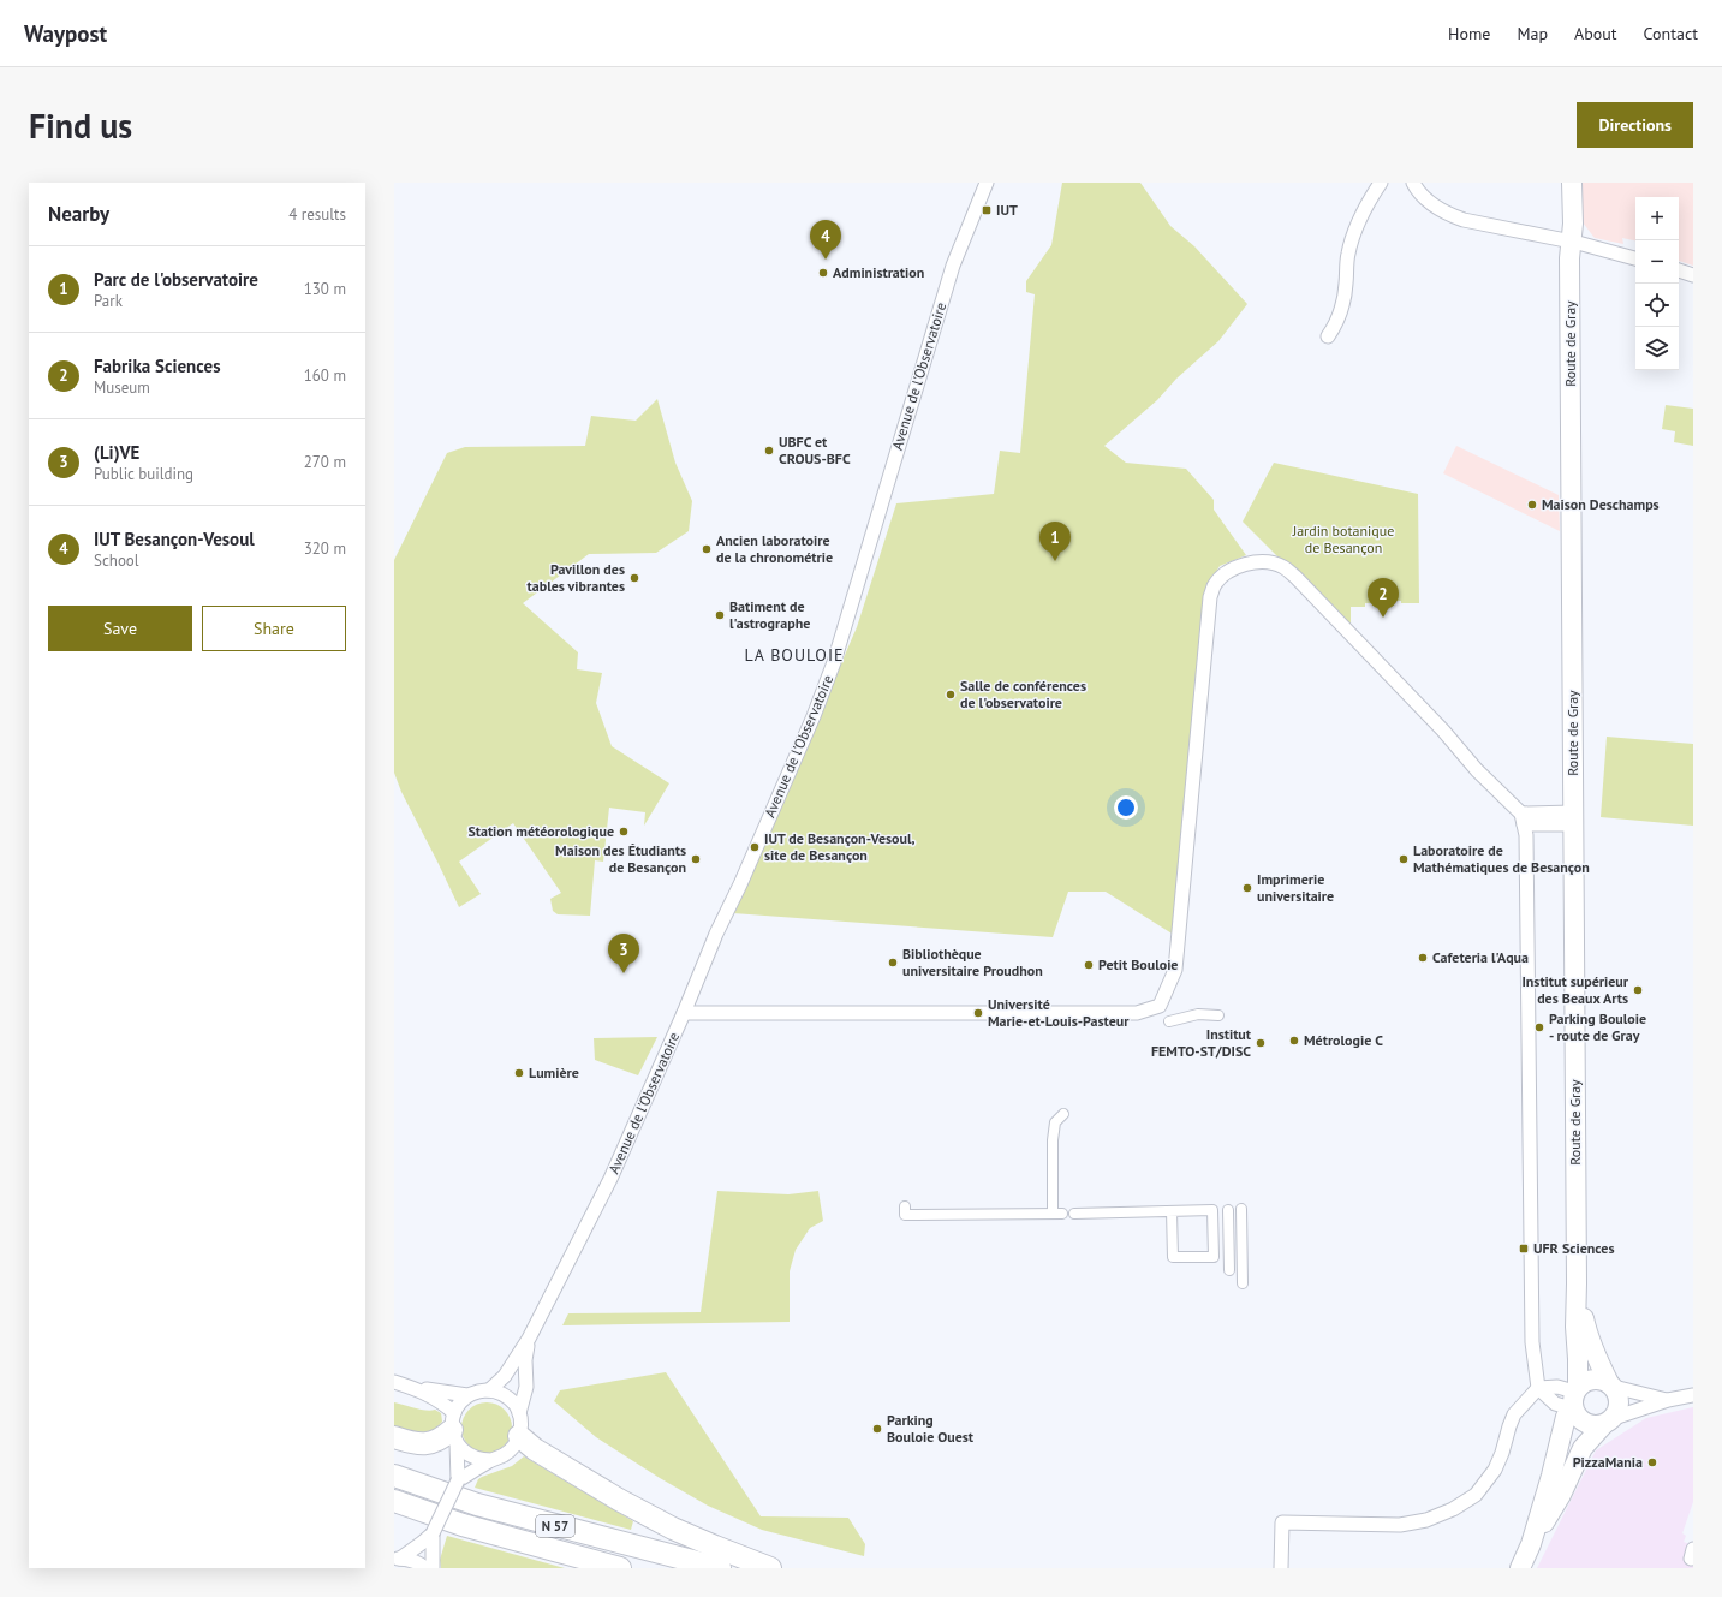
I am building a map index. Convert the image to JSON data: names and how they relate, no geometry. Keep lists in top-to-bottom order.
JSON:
{
  "streets": {
    "highway": ["N 57"],
    "main road": ["Route de Gray"],
    "street": ["Avenue de l'Observatoire"]
  },
  "districts": ["LA BOULOIE"],
  "parks": ["Jardin botanique de Besançon"],
  "places": {
    "transit": ["IUT", "UFR Sciences"],
    "other": [
      "Administration",
      "UBFC et CROUS-BFC",
      "Maison Deschamps",
      "Ancien laboratoire de la chronométrie",
      "Pavillon des tables vibrantes",
      "Batiment de l'astrographe",
      "Salle de conférences de l'observatoire",
      "Station météorologique",
      "IUT de Besançon-Vesoul, site de Besançon",
      "Maison des Étudiants de Besançon",
      "Laboratoire de Mathématiques de Besançon",
      "Imprimerie universitaire",
      "Cafeteria l'Aqua",
      "Bibliothèque universitaire Proudhon",
      "Petit Bouloie",
      "Institut supérieur des Beaux Arts",
      "Université Marie-et-Louis-Pasteur",
      "Parking Bouloie - route de Gray",
      "Métrologie C",
      "Institut FEMTO-ST/DISC",
      "Lumière",
      "Parking Bouloie Ouest",
      "PizzaMania"
    ]
  },
  "page": {
    "header": "Waypost",
    "nav": [
      "Home",
      "Map",
      "About",
      "Contact"
    ],
    "buttons": [
      "Directions",
      ["Save", "Share"]
    ],
    "title": "Find us",
    "heading": ["Nearby", "4 results"],
    "map_buttons": ["+", "−"],
    "pins": [
      "4",
      "1",
      "2",
      "3"
    ],
    "list": [
      {
        "mark": "1",
        "name": "Parc de l'observatoire",
        "note": "Park",
        "value": "130 m"
      },
      {
        "mark": "2",
        "name": "Fabrika Sciences",
        "note": "Museum",
        "value": "160 m"
      },
      {
        "mark": "3",
        "name": "(Li)VE",
        "note": "Public building",
        "value": "270 m"
      },
      {
        "mark": "4",
        "name": "IUT Besançon-Vesoul",
        "note": "School",
        "value": "320 m"
      }
    ]
  }
}
